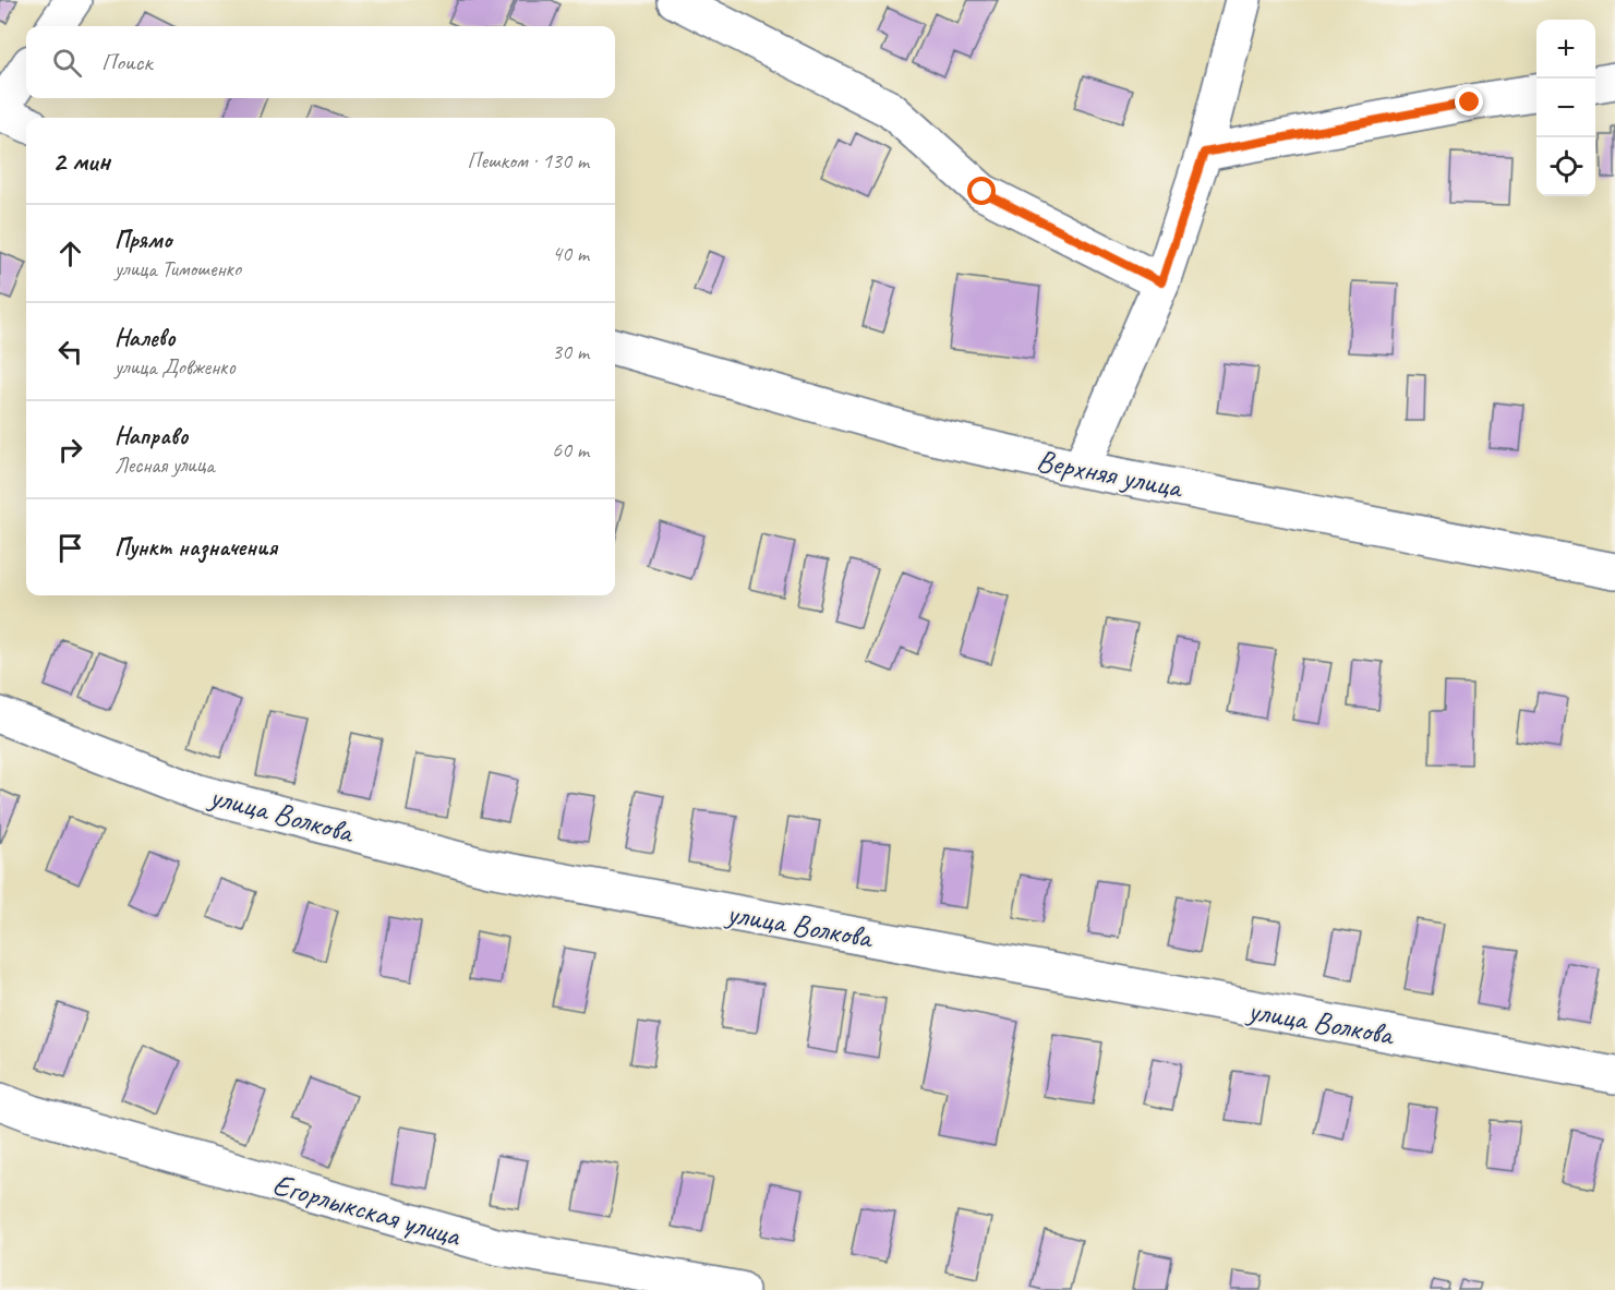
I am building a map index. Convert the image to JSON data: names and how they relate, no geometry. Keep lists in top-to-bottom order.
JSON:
{
  "streets": {
    "street": ["Верхняя улица", "улица Волкова", "Егорлыкская улица"]
  },
  "page": {
    "map_buttons": ["+", "−"],
    "search": "Поиск",
    "heading": ["2 мин", "Пешком · 130 m"],
    "list": [
      ["Прямо", "улица Тимошенко", "40 m"],
      ["Налево", "улица Довженко", "30 m"],
      ["Направо", "Лесная улица", "60 m"],
      "Пункт назначения"
    ]
  }
}
